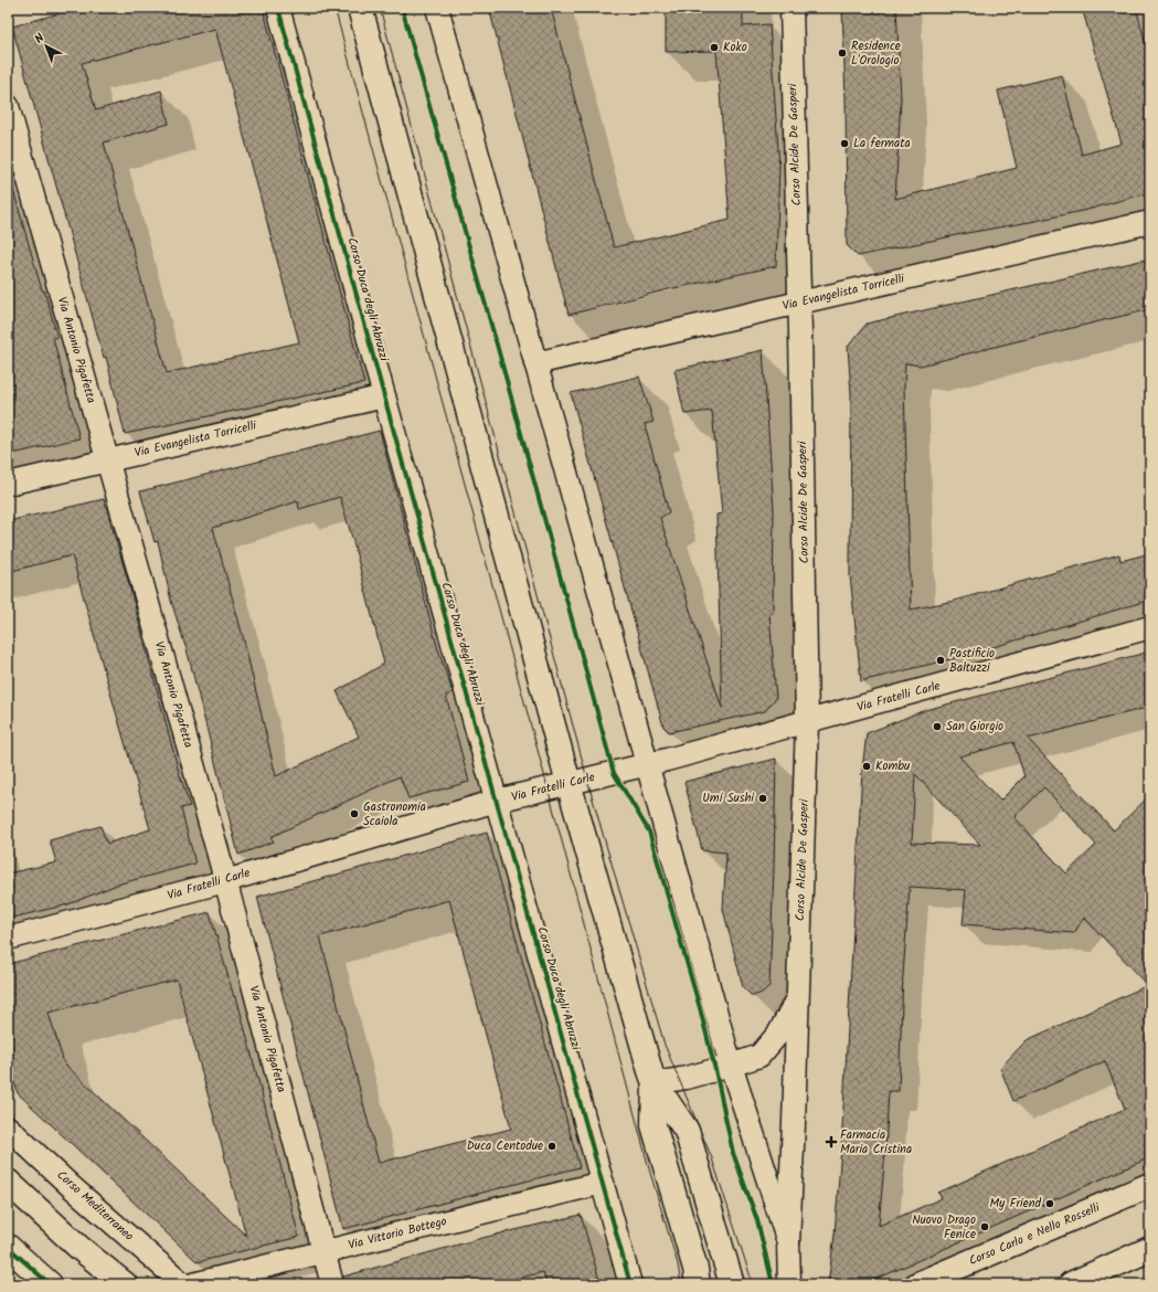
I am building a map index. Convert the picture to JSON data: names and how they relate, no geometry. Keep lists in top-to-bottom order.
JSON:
{
  "streets": {
    "main road": ["Corso Carlo e Nello Rosselli"],
    "street": [
      "Corso Alcide De Gasperi",
      "Via Evangelista Torricelli",
      "Corso Duca degli Abruzzi",
      "Via Antonio Pigafetta",
      "Via Fratelli Carle",
      "Corso Mediterraneo",
      "Via Vittorio Bottego"
    ]
  },
  "crossings": [
    ["Corso Alcide De Gasperi", "Via Evangelista Torricelli"],
    ["Corso Alcide De Gasperi", "Via Fratelli Carle"],
    ["Via Evangelista Torricelli", "Corso Duca degli Abruzzi"],
    ["Via Evangelista Torricelli", "Via Antonio Pigafetta"],
    ["Corso Duca degli Abruzzi", "Via Fratelli Carle"],
    ["Corso Duca degli Abruzzi", "Via Vittorio Bottego"],
    ["Via Antonio Pigafetta", "Via Fratelli Carle"],
    ["Via Antonio Pigafetta", "Via Vittorio Bottego"]
  ],
  "places": {
    "other": [
      "Koko",
      "Residence L'Orologio",
      "La fermata",
      "Pastificio Baltuzzi",
      "San Giorgio",
      "Kombu",
      "Umi Sushi",
      "Gastronomia Scaiola",
      "Duca Centodue",
      "My Friend",
      "Nuovo Drago Fenice"
    ],
    "health": ["Farmacia Maria Cristina"]
  },
  "north": "top left"
}
